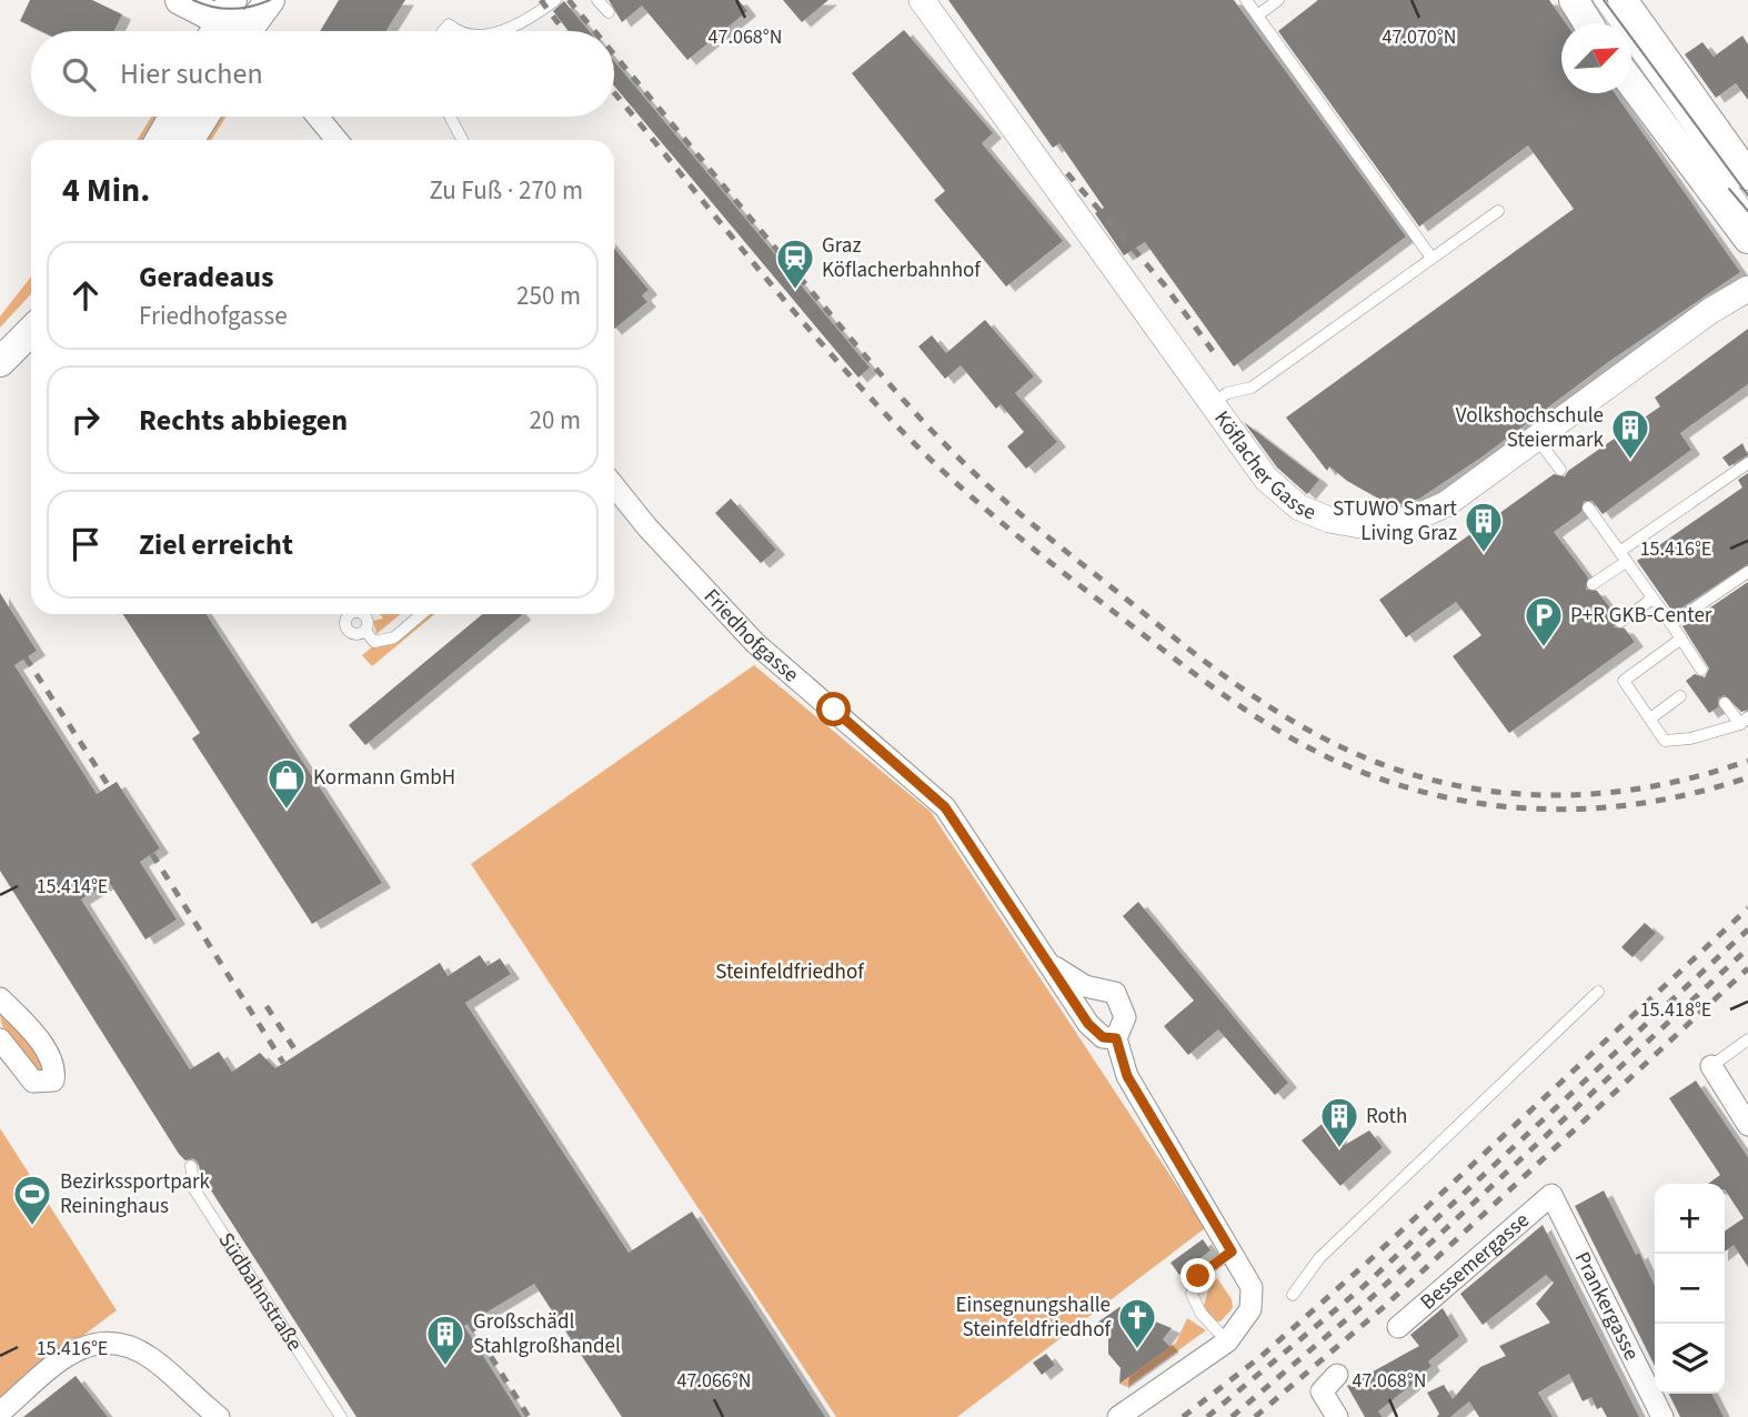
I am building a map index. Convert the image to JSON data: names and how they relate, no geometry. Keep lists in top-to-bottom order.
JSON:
{
  "streets": {
    "street": [
      "Köflacher Gasse",
      "Friedhofgasse",
      "Bessemergasse",
      "Prankergasse"
    ],
    "lane": ["Südbahnstraße"]
  },
  "crossings": [
    ["Bessemergasse", "Prankergasse"]
  ],
  "parks": ["Steinfeldfriedhof"],
  "places": {
    "station": ["Graz Köflacherbahnhof"],
    "building": [
      "Volkshochschule Steiermark",
      "STUWO Smart Living Graz",
      "Roth",
      "Großschädl Stahlgroßhandel"
    ],
    "parking": ["P+R GKB-Center"],
    "shop": ["Kormann GmbH"],
    "sports": ["Bezirkssportpark Reininghaus"],
    "church": ["Einsegnungshalle Steinfeldfriedhof"]
  },
  "north": "top right",
  "page": {
    "search": "Hier suchen",
    "heading": ["4 Min.", "Zu Fuß · 270 m"],
    "list": [
      ["Geradeaus", "Friedhofgasse", "250 m"],
      ["Rechts abbiegen", "20 m"],
      "Ziel erreicht"
    ],
    "map_buttons": ["+", "−"]
  },
  "coordinates": [
    "47.068°N",
    "47.070°N",
    "15.416°E",
    "15.414°E",
    "15.418°E",
    "47.066°N"
  ]
}
